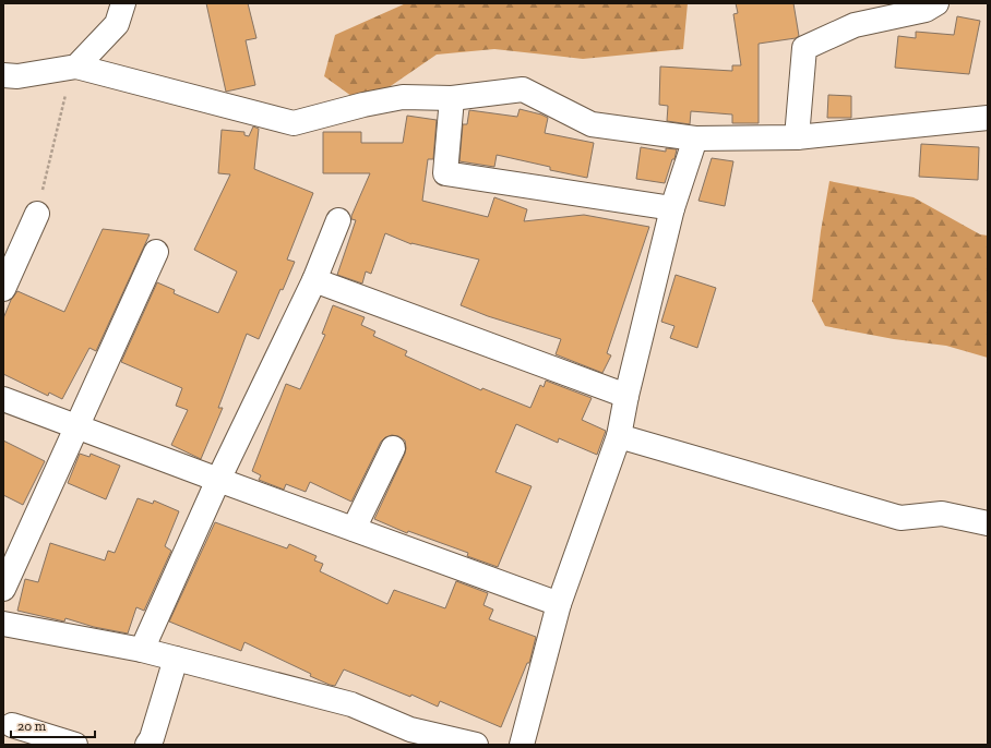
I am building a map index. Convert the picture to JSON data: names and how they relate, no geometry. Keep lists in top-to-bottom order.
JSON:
{
  "scale_bar": "20 m"
}
